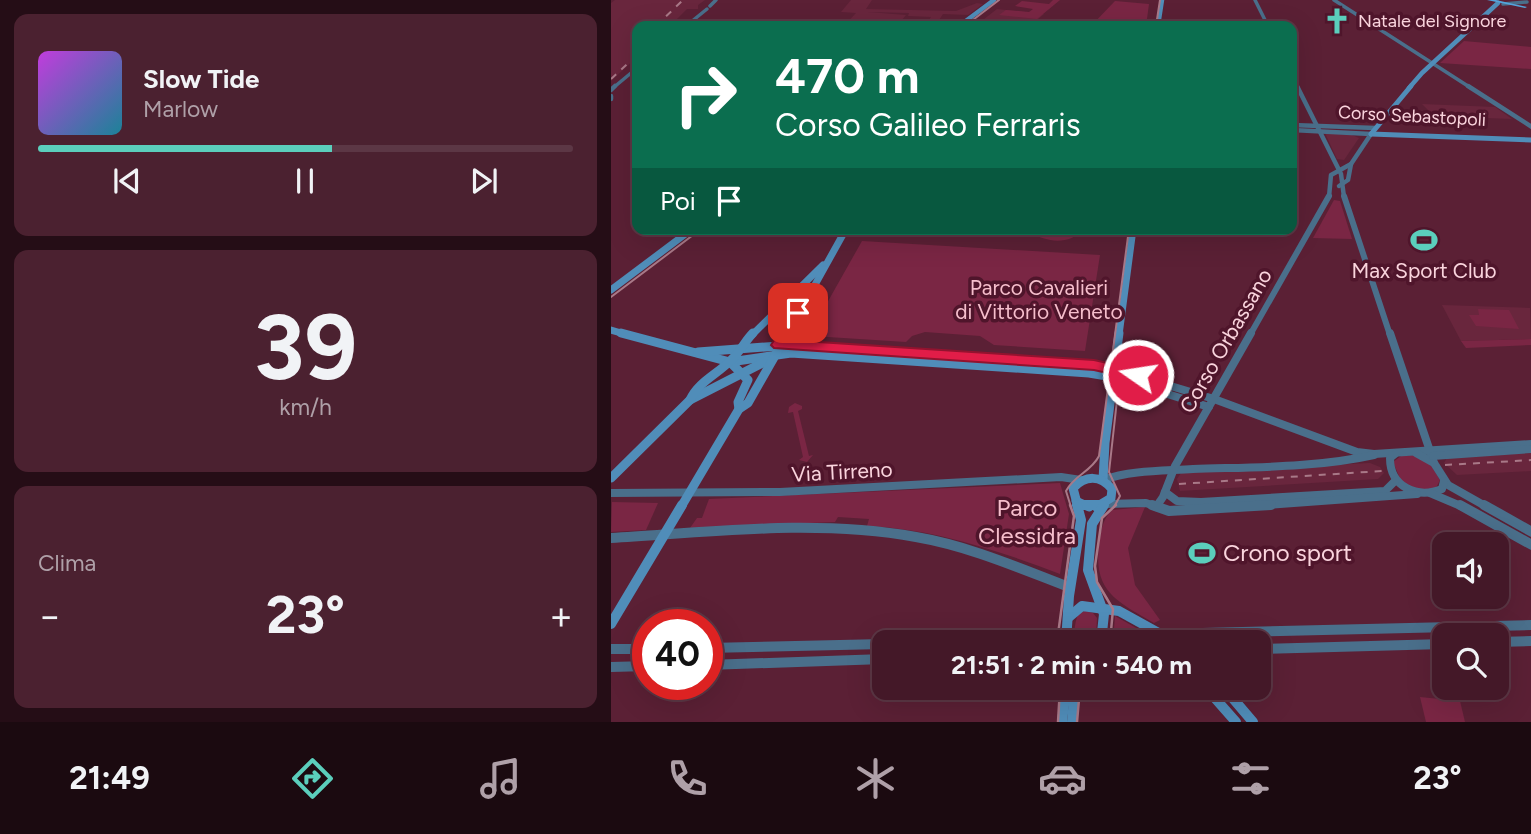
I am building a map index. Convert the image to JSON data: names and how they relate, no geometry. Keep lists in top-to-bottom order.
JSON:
{
  "streets": {
    "main road": ["Corso Sebastopoli"],
    "street": ["Corso Orbassano", "Via Tirreno"]
  },
  "parks": ["Parco Cavalieri di Vittorio Veneto", "Parco Clessidra"],
  "places": {
    "church": ["Natale del Signore"],
    "sports": ["Max Sport Club", "Crono sport"]
  },
  "page": {
    "turn": ["470 m", "Corso Galileo Ferraris"],
    "song": ["Slow Tide", "Marlow"],
    "then": "Poi",
    "tile": [
      ["39", "km/h"],
      "Clima"
    ],
    "heat": ["−", "23°", "+"],
    "limit": "40",
    "trip": "21:51 · 2 min · 540 m",
    "tabs": ["21:49", "23°"]
  }
}
